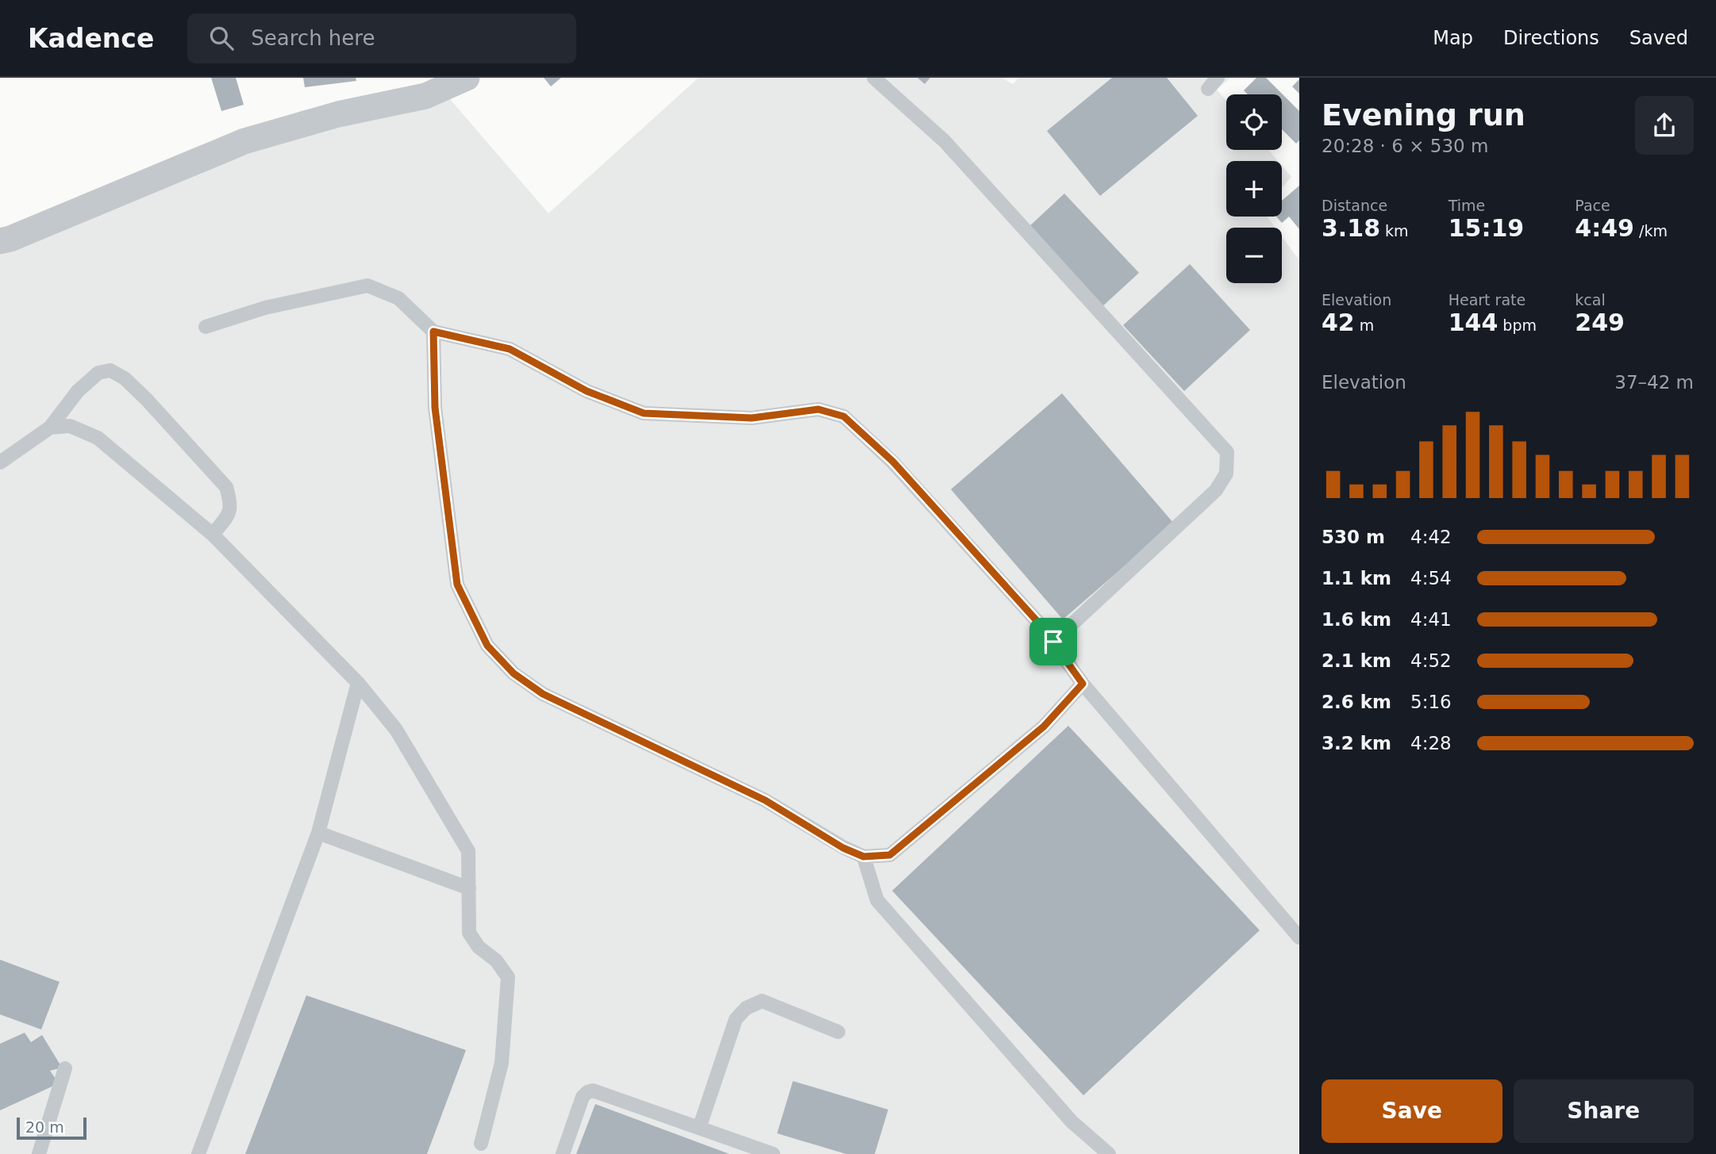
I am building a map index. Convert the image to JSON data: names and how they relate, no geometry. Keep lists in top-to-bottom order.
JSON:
{
  "scale_bar": "20 m",
  "page": {
    "header": "Kadence",
    "search": "Search here",
    "nav": ["Map", "Directions", "Saved"],
    "heading": ["Evening run", "20:28 · 6 × 530 m"],
    "map_buttons": ["+", "−"],
    "stats": [
      ["Distance", "3.18 km"],
      ["Time", "15:19"],
      ["Pace", "4:49 /km"],
      ["Elevation", "42 m"],
      ["Heart rate", "144 bpm"],
      ["kcal", "249"]
    ],
    "chart": ["Elevation", "37–42 m"],
    "list": [
      {
        "name": "530 m",
        "note": "4:42"
      },
      {
        "name": "1.1 km",
        "note": "4:54"
      },
      {
        "name": "1.6 km",
        "note": "4:41"
      },
      {
        "name": "2.1 km",
        "note": "4:52"
      },
      {
        "name": "2.6 km",
        "note": "5:16"
      },
      {
        "name": "3.2 km",
        "note": "4:28"
      }
    ],
    "buttons": ["Save", "Share"],
    "scale": "20 m"
  }
}
